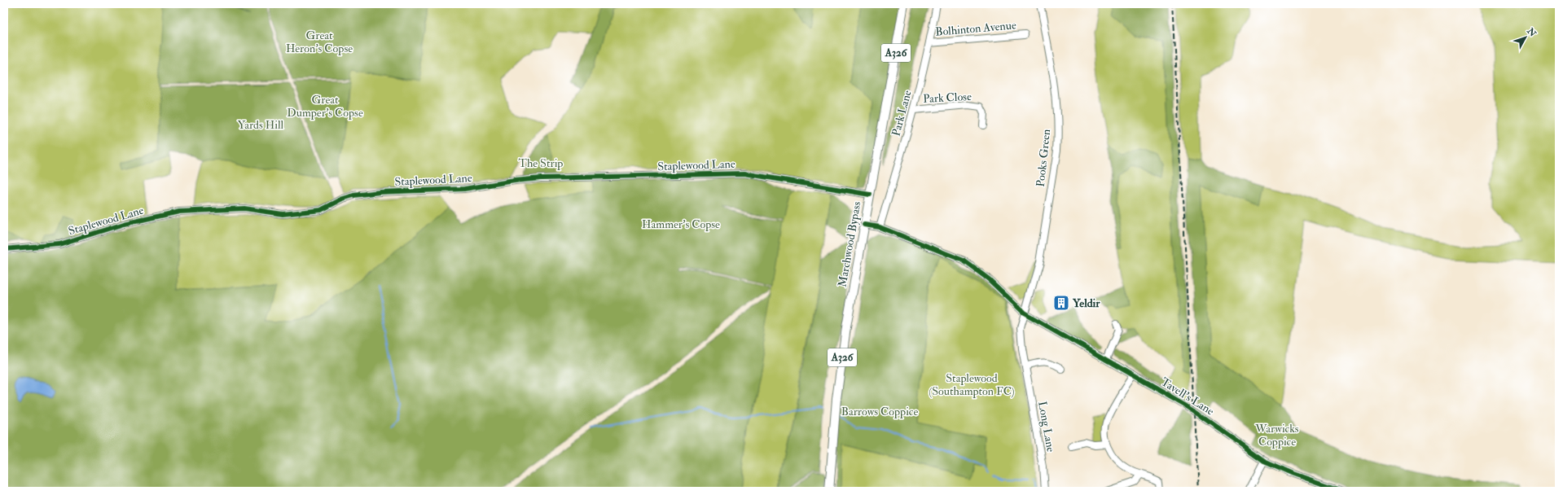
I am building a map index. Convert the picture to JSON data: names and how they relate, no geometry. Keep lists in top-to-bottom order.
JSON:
{
  "streets": {
    "main road": ["A326", "Marchwood Bypass"],
    "street": [
      "Bolhinton Avenue",
      "Park Close",
      "Park Lane",
      "Pooks Green",
      "Staplewood Lane",
      "Tavell's Lane",
      "Long Lane"
    ]
  },
  "crossings": [
    ["Bolhinton Avenue", "Park Lane"],
    ["Park Close", "Park Lane"],
    ["Pooks Green", "Tavell's Lane"],
    ["Pooks Green", "Long Lane"],
    ["Staplewood Lane", "Marchwood Bypass"],
    ["Tavell's Lane", "Long Lane"]
  ],
  "parks": [
    "Great Heron's Copse",
    "Great Dumper's Copse",
    "Yards Hill",
    "The Strip",
    "Hammer's Copse",
    "Staplewood (Southampton FC)",
    "Barrows Coppice",
    "Warwicks Coppice"
  ],
  "places": {
    "building": ["Yeldir"]
  },
  "north": "top right"
}
